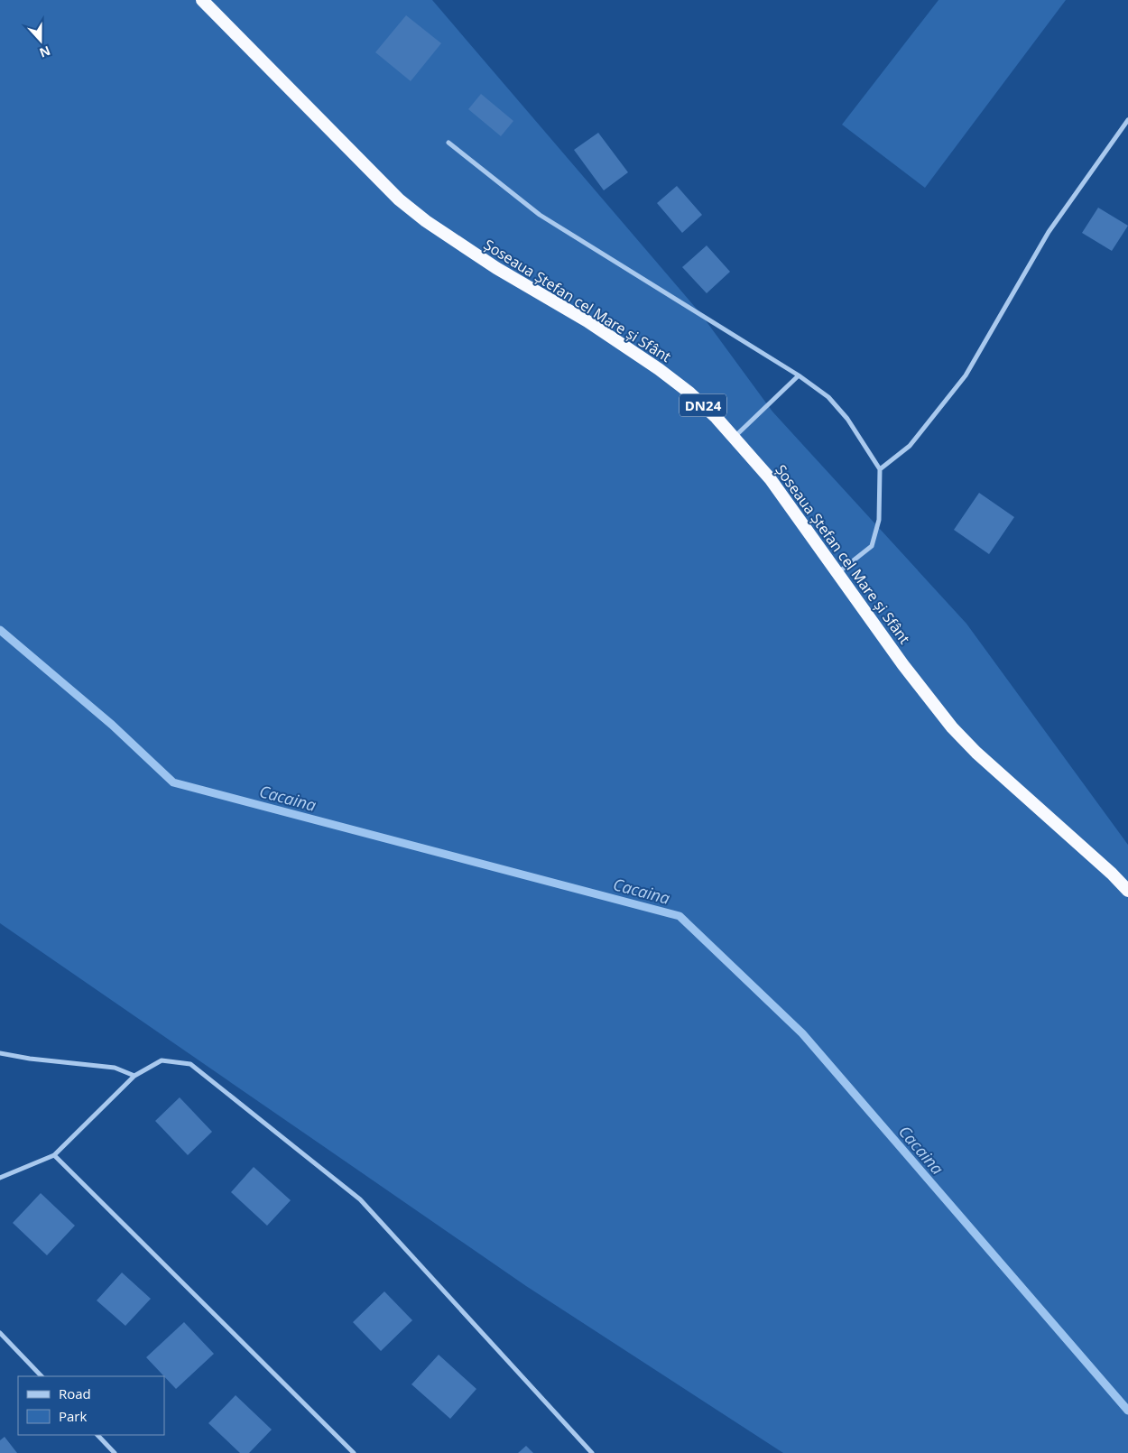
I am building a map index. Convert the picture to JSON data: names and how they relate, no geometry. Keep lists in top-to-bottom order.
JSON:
{
  "streets": {
    "highway": ["Șoseaua Ștefan cel Mare și Sfânt", "DN24"]
  },
  "water": ["Cacaina"],
  "legend": ["Road", "Park"],
  "north": "bottom"
}
